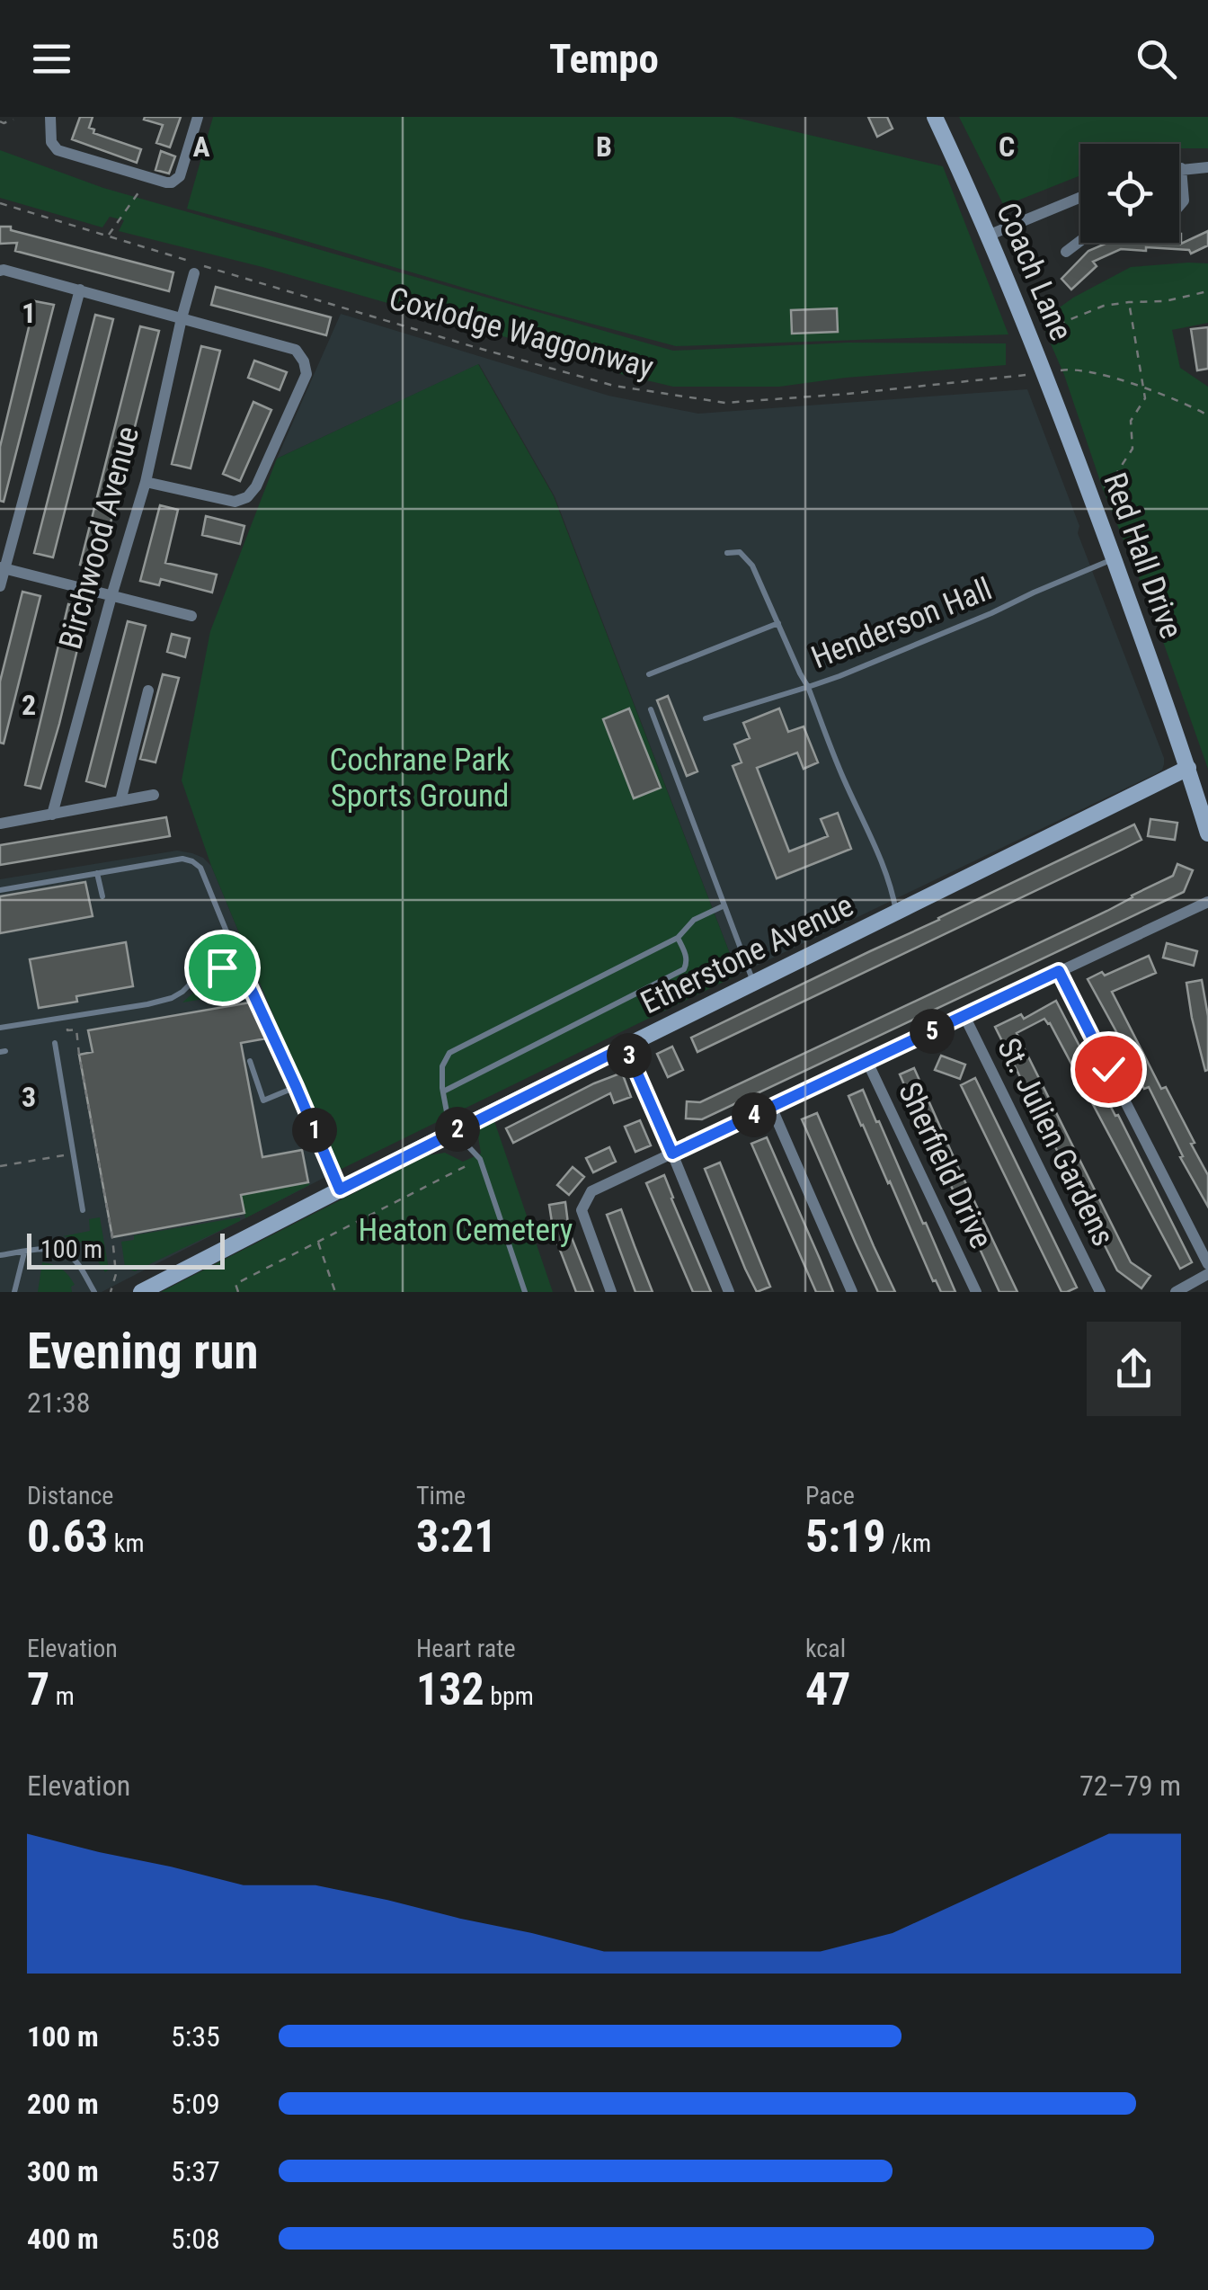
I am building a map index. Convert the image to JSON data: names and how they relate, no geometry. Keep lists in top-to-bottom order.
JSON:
{
  "streets": {
    "street": [
      "Coach Lane",
      "Birchwood Avenue",
      "Red Hall Drive",
      "Etherstone Avenue",
      "St. Julien Gardens",
      "Sherfield Drive"
    ],
    "lane": ["Henderson Hall"],
    "path": ["Coxlodge Waggonway"]
  },
  "crossings": [
    ["Coach Lane", "Coxlodge Waggonway"],
    ["Coach Lane", "Red Hall Drive"],
    ["Red Hall Drive", "Henderson Hall"],
    ["Red Hall Drive", "Etherstone Avenue"]
  ],
  "parks": ["Cochrane Park Sports Ground", "Heaton Cemetery"],
  "scale_bar": "100 m",
  "page": {
    "header": "Tempo",
    "pins": [
      "5",
      "3",
      "4",
      "2",
      "1"
    ],
    "scale": "100 m",
    "heading": ["Evening run", "21:38"],
    "stats": [
      ["Distance", "0.63 km"],
      ["Time", "3:21"],
      ["Pace", "5:19 /km"],
      ["Elevation", "7 m"],
      ["Heart rate", "132 bpm"],
      ["kcal", "47"]
    ],
    "chart": ["Elevation", "72–79 m"],
    "list": [
      {
        "name": "100 m",
        "note": "5:35"
      },
      {
        "name": "200 m",
        "note": "5:09"
      },
      {
        "name": "300 m",
        "note": "5:37"
      },
      {
        "name": "400 m",
        "note": "5:08"
      }
    ]
  },
  "grid": {
    "columns": ["A", "B", "C"],
    "rows": ["1", "2", "3"]
  }
}
